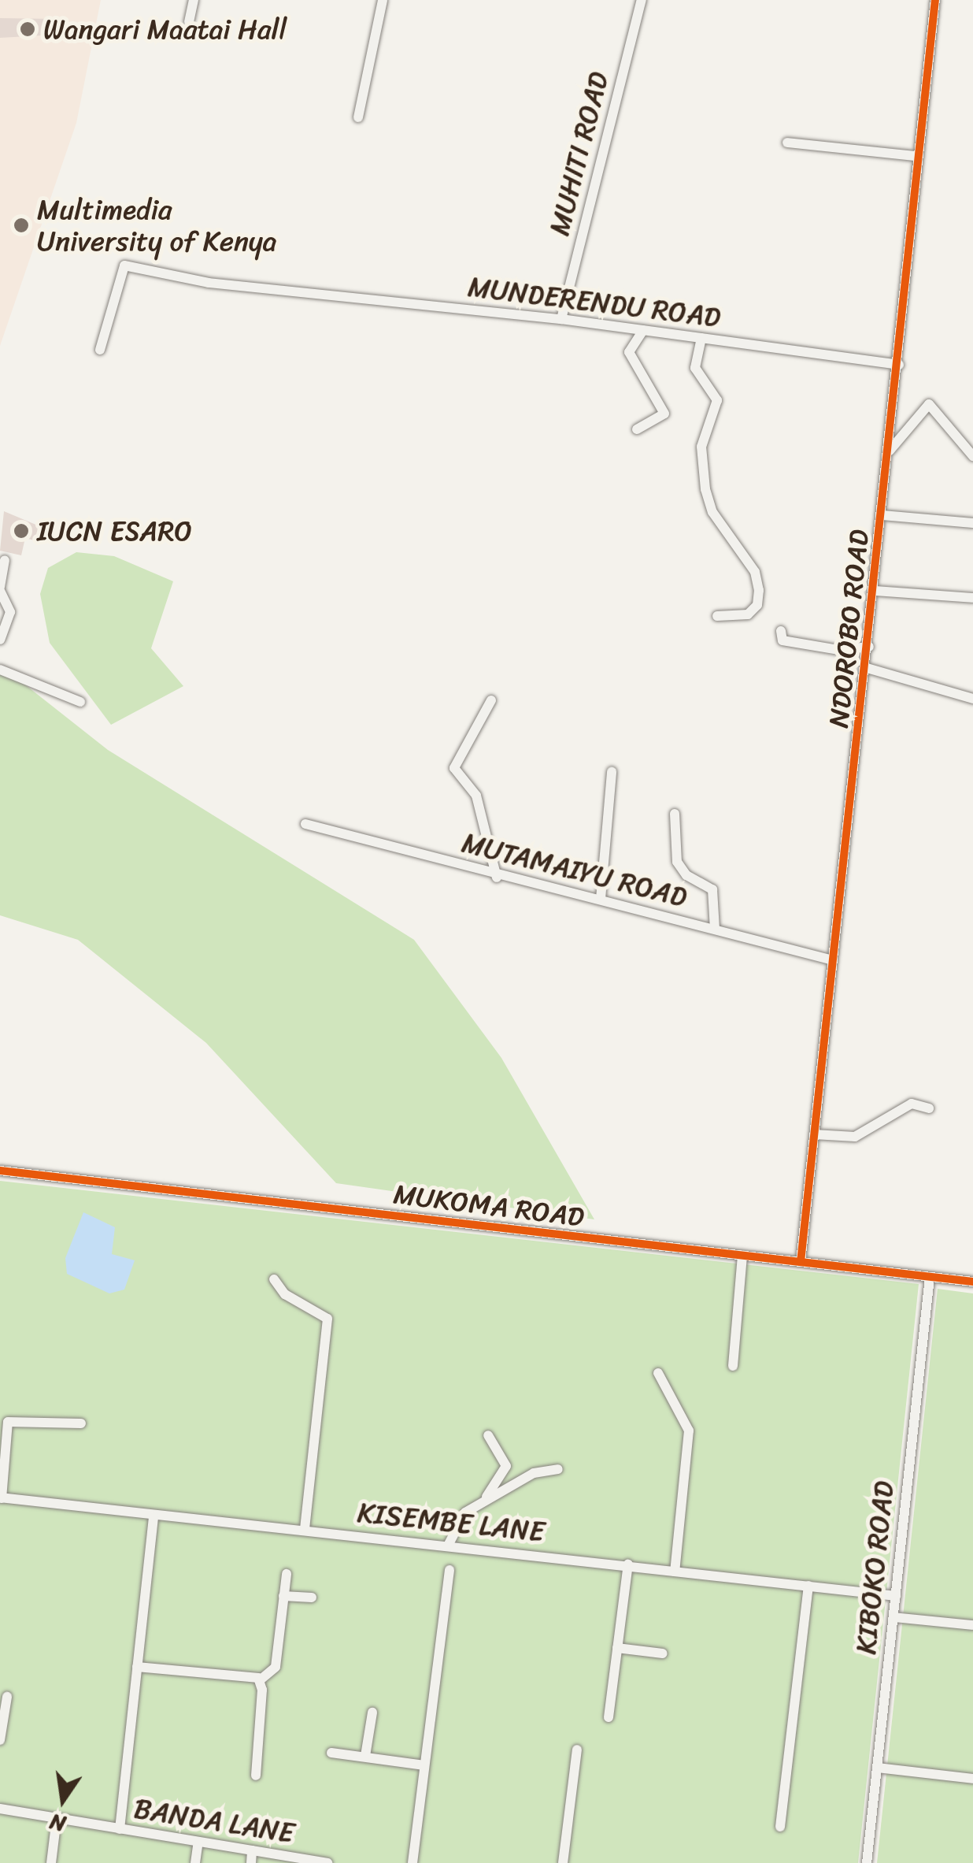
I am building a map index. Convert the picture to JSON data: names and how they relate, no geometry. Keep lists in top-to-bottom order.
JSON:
{
  "streets": {
    "street": [
      "MUHITI ROAD",
      "MUNDERENDU ROAD",
      "NDOROBO ROAD",
      "MUTAMAIYU ROAD",
      "MUKOMA ROAD",
      "KISEMBE LANE",
      "KIBOKO ROAD",
      "BANDA LANE"
    ]
  },
  "crossings": [
    ["MUHITI ROAD", "MUNDERENDU ROAD"],
    ["MUNDERENDU ROAD", "NDOROBO ROAD"],
    ["NDOROBO ROAD", "MUTAMAIYU ROAD"],
    ["NDOROBO ROAD", "MUKOMA ROAD"],
    ["MUKOMA ROAD", "KIBOKO ROAD"],
    ["KISEMBE LANE", "KIBOKO ROAD"]
  ],
  "places": ["Wangari Maatai Hall", "Multimedia University of Kenya", "IUCN ESARO"],
  "north": "bottom"
}
